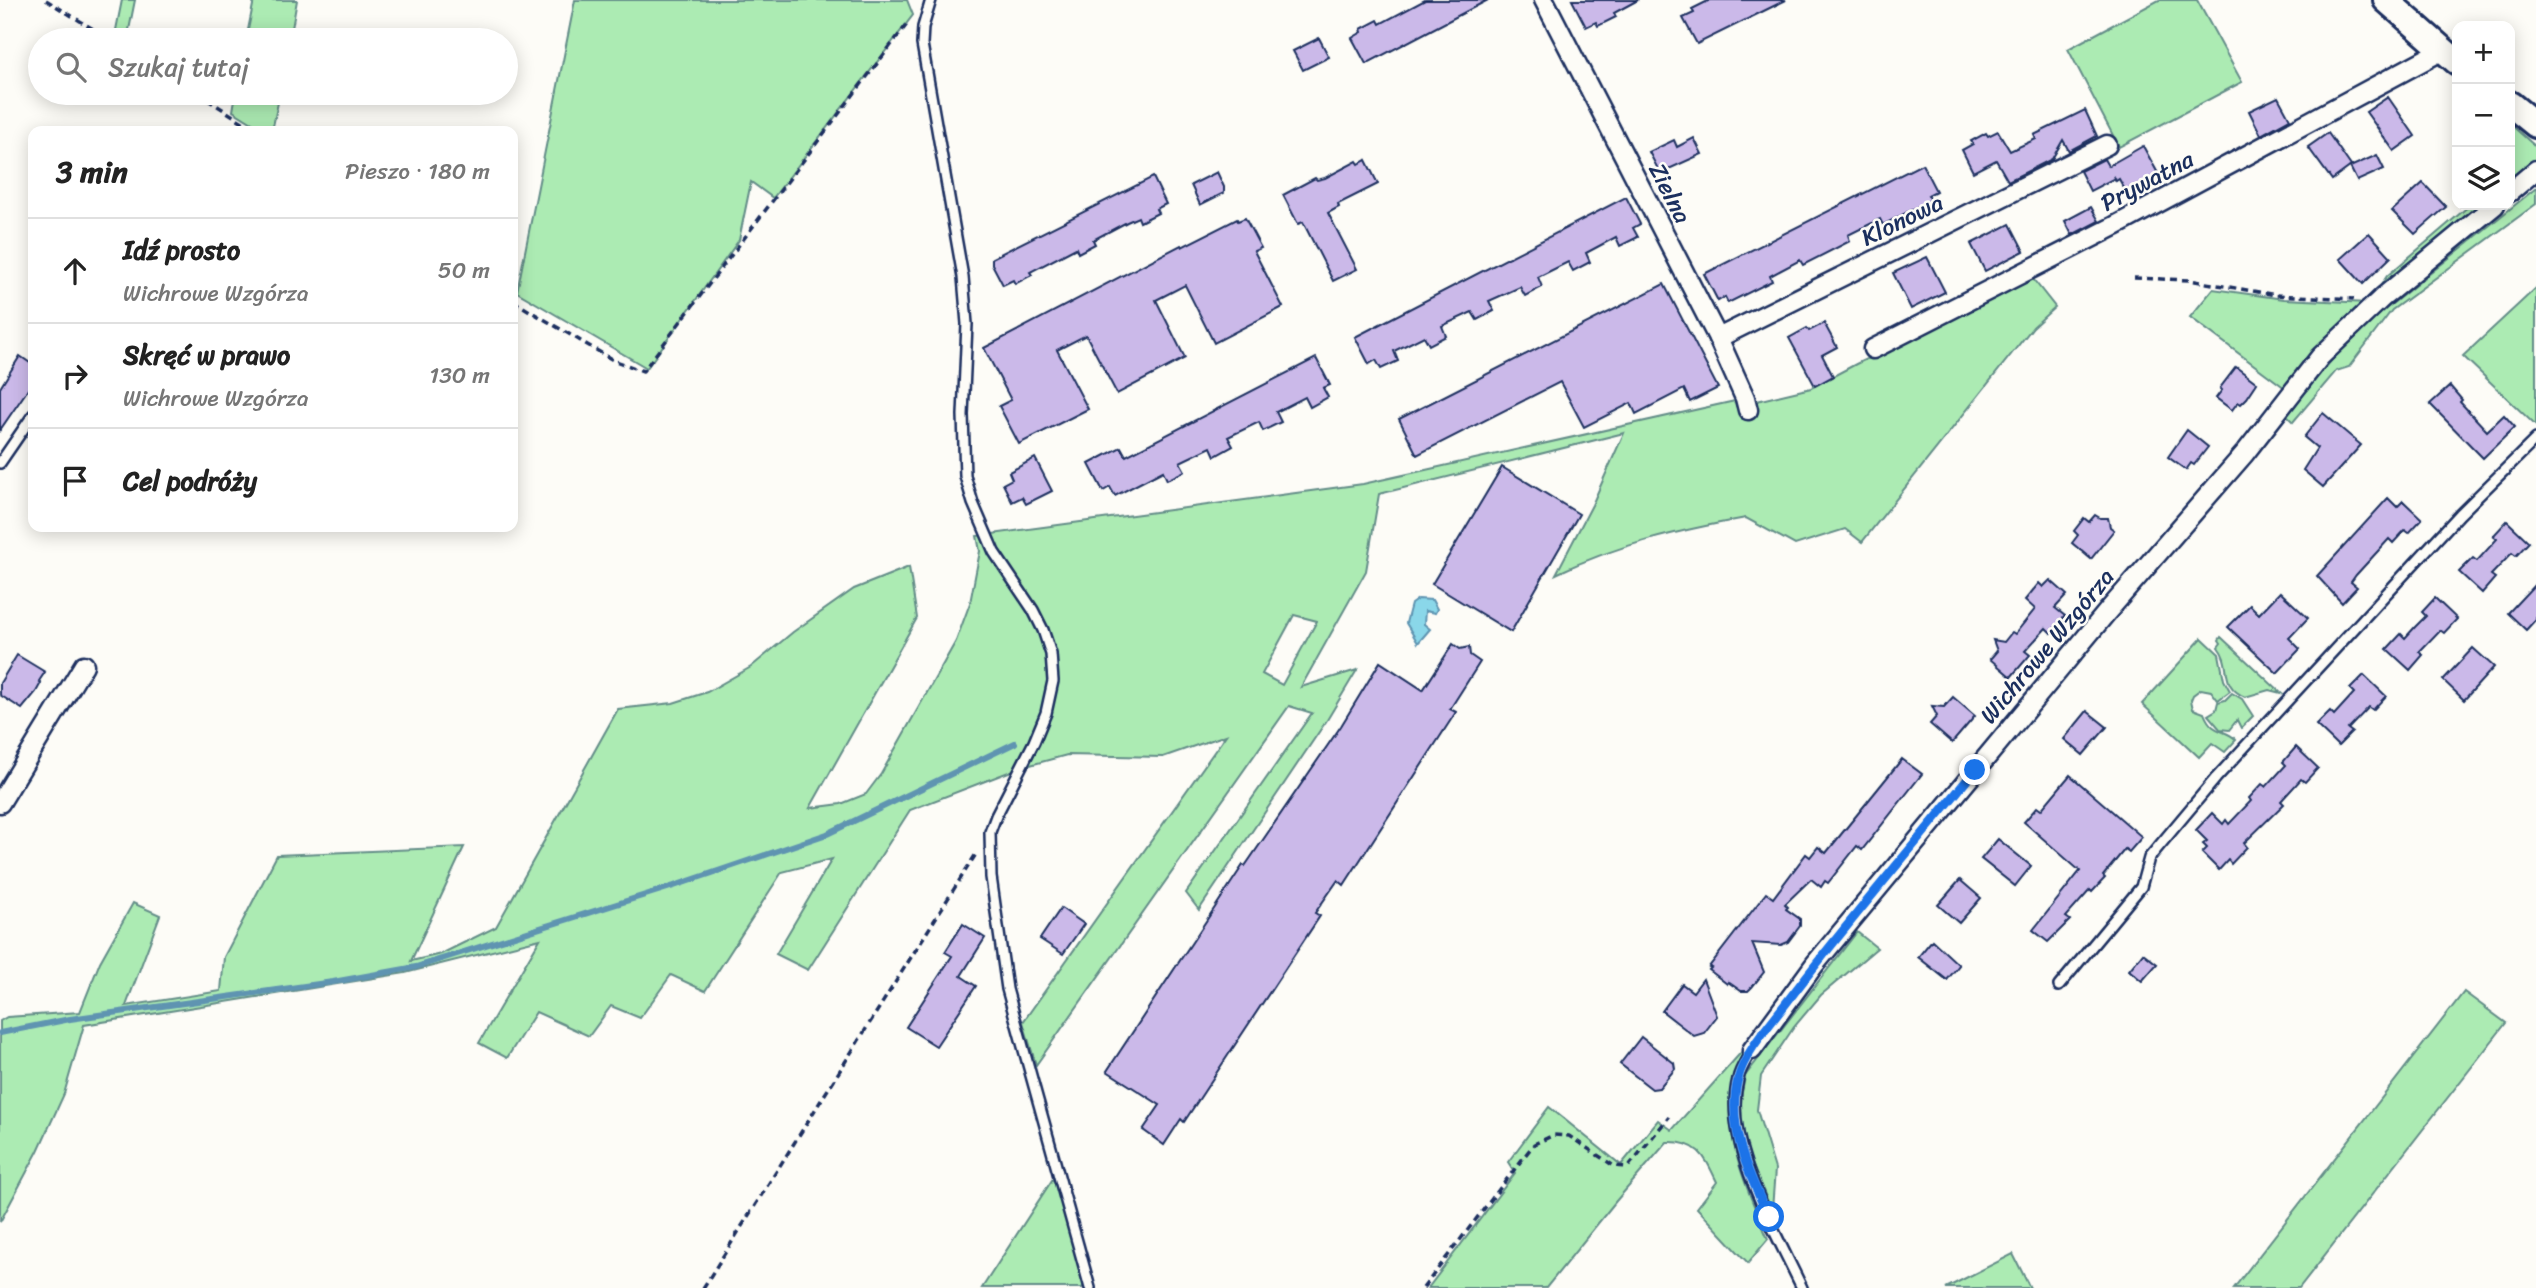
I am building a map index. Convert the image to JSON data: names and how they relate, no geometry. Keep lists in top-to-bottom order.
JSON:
{
  "streets": {
    "street": [
      "Prywatna",
      "Zielna",
      "Klonowa",
      "Wichrowe Wzgórza"
    ]
  },
  "crossings": [
    ["Zielna", "Klonowa"]
  ],
  "page": {
    "map_buttons": ["+", "−"],
    "search": "Szukaj tutaj",
    "heading": ["3 min", "Pieszo · 180 m"],
    "list": [
      ["Idź prosto", "Wichrowe Wzgórza", "50 m"],
      ["Skręć w prawo", "Wichrowe Wzgórza", "130 m"],
      "Cel podróży"
    ]
  }
}
